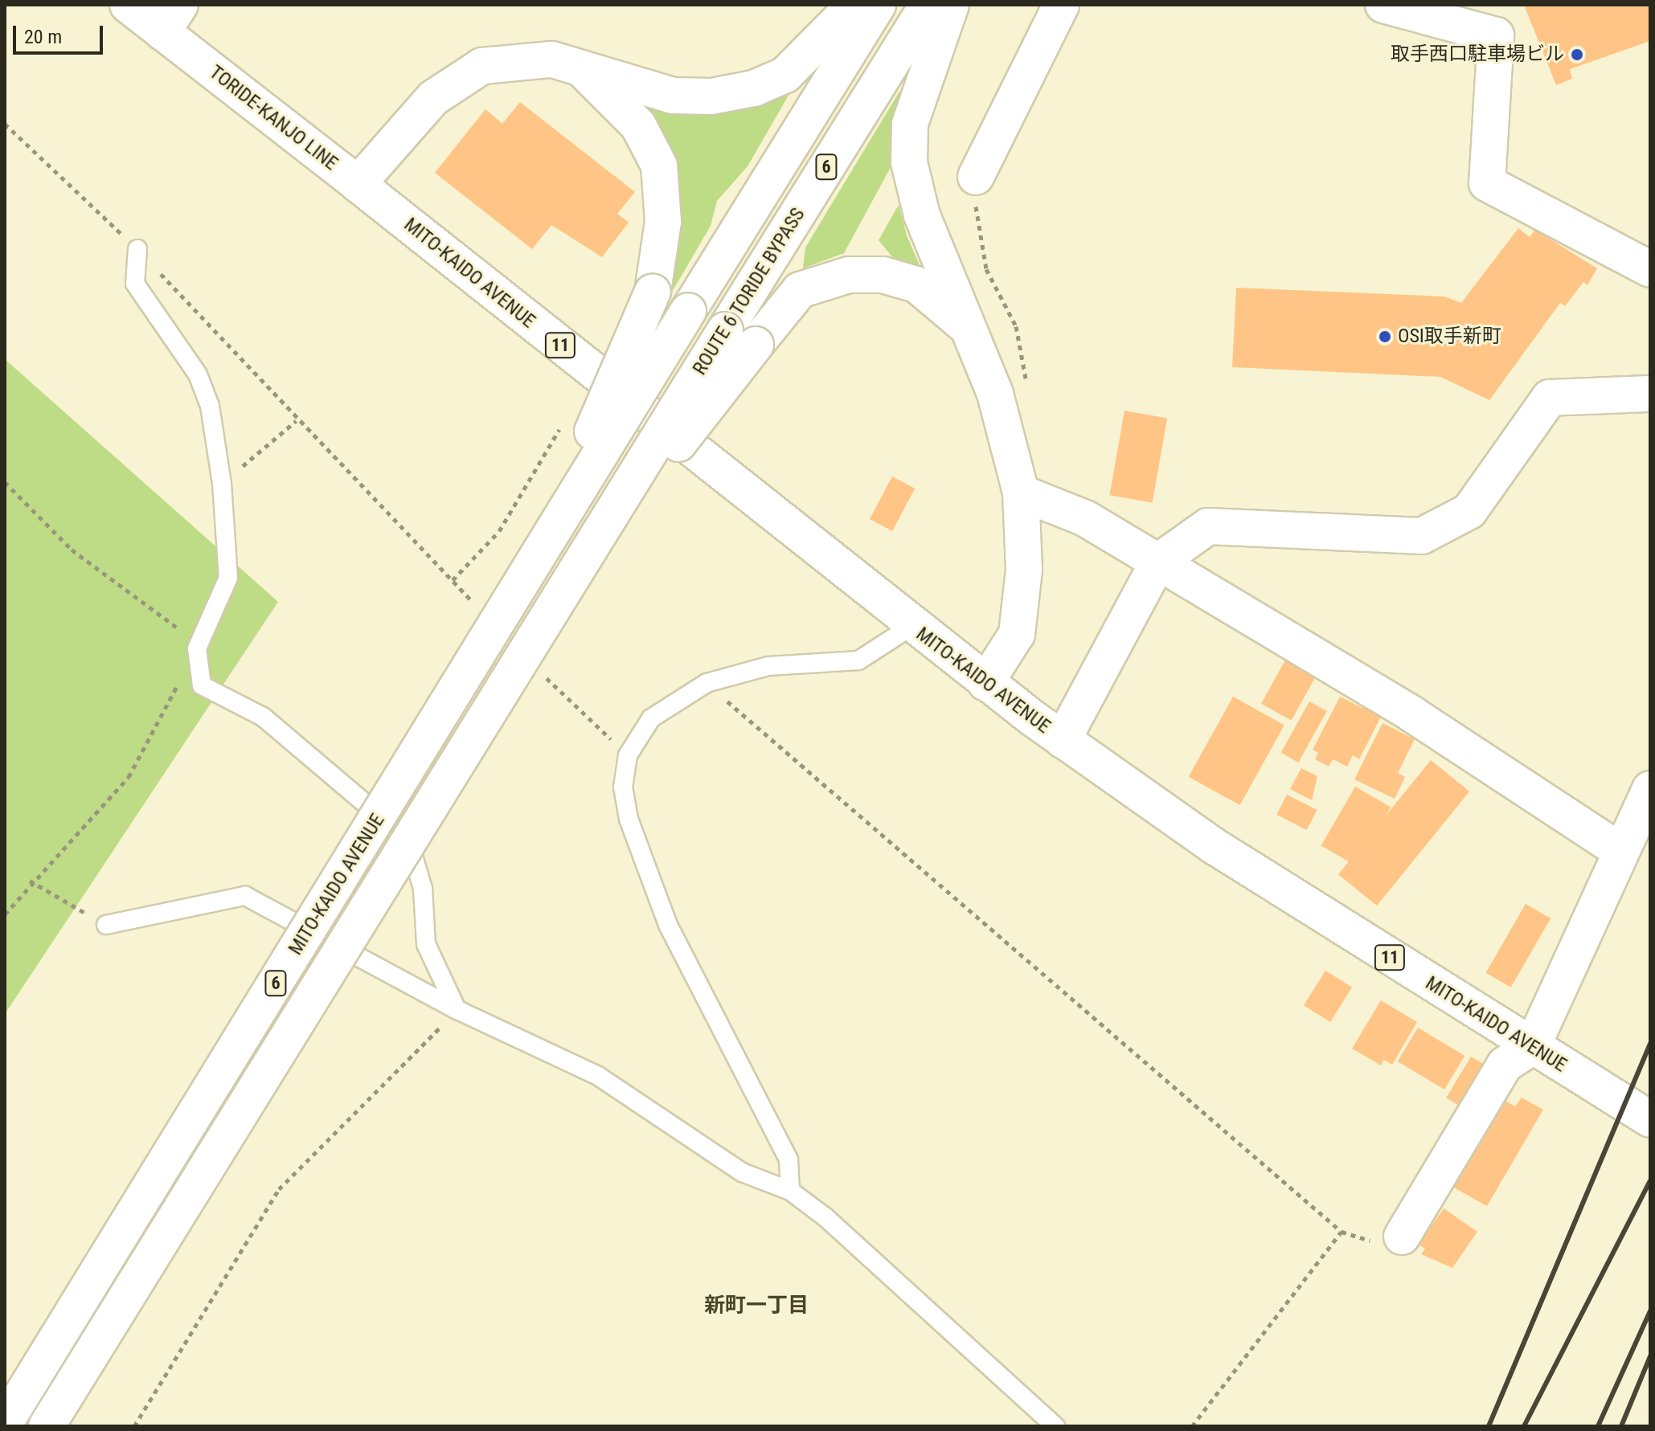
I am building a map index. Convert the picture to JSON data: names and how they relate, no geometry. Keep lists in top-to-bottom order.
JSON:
{
  "streets": {
    "main road": [
      "TORIDE-KANJO LINE",
      "6",
      "MITO-KAIDO AVENUE",
      "ROUTE 6 TORIDE BYPASS",
      "11"
    ]
  },
  "crossings": [
    ["TORIDE-KANJO LINE", "MITO-KAIDO AVENUE"],
    ["6", "MITO-KAIDO AVENUE"],
    ["MITO-KAIDO AVENUE", "ROUTE 6 TORIDE BYPASS"]
  ],
  "districts": ["新町一丁目"],
  "places": ["取手西口駐車場ビル", "OSI取手新町"],
  "scale_bar": "20 m"
}
